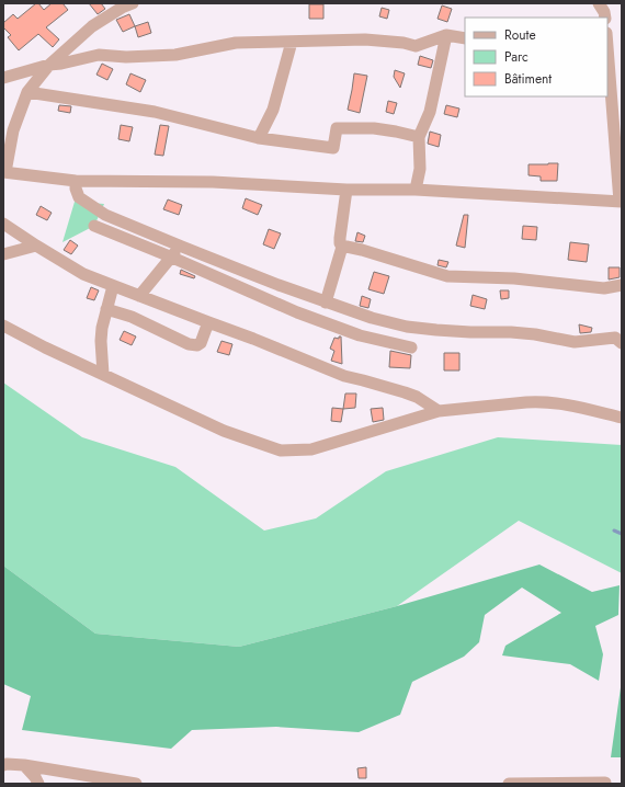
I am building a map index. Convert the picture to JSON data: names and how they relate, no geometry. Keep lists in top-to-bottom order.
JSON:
{
  "legend": ["Route", "Parc", "Bâtiment"]
}
